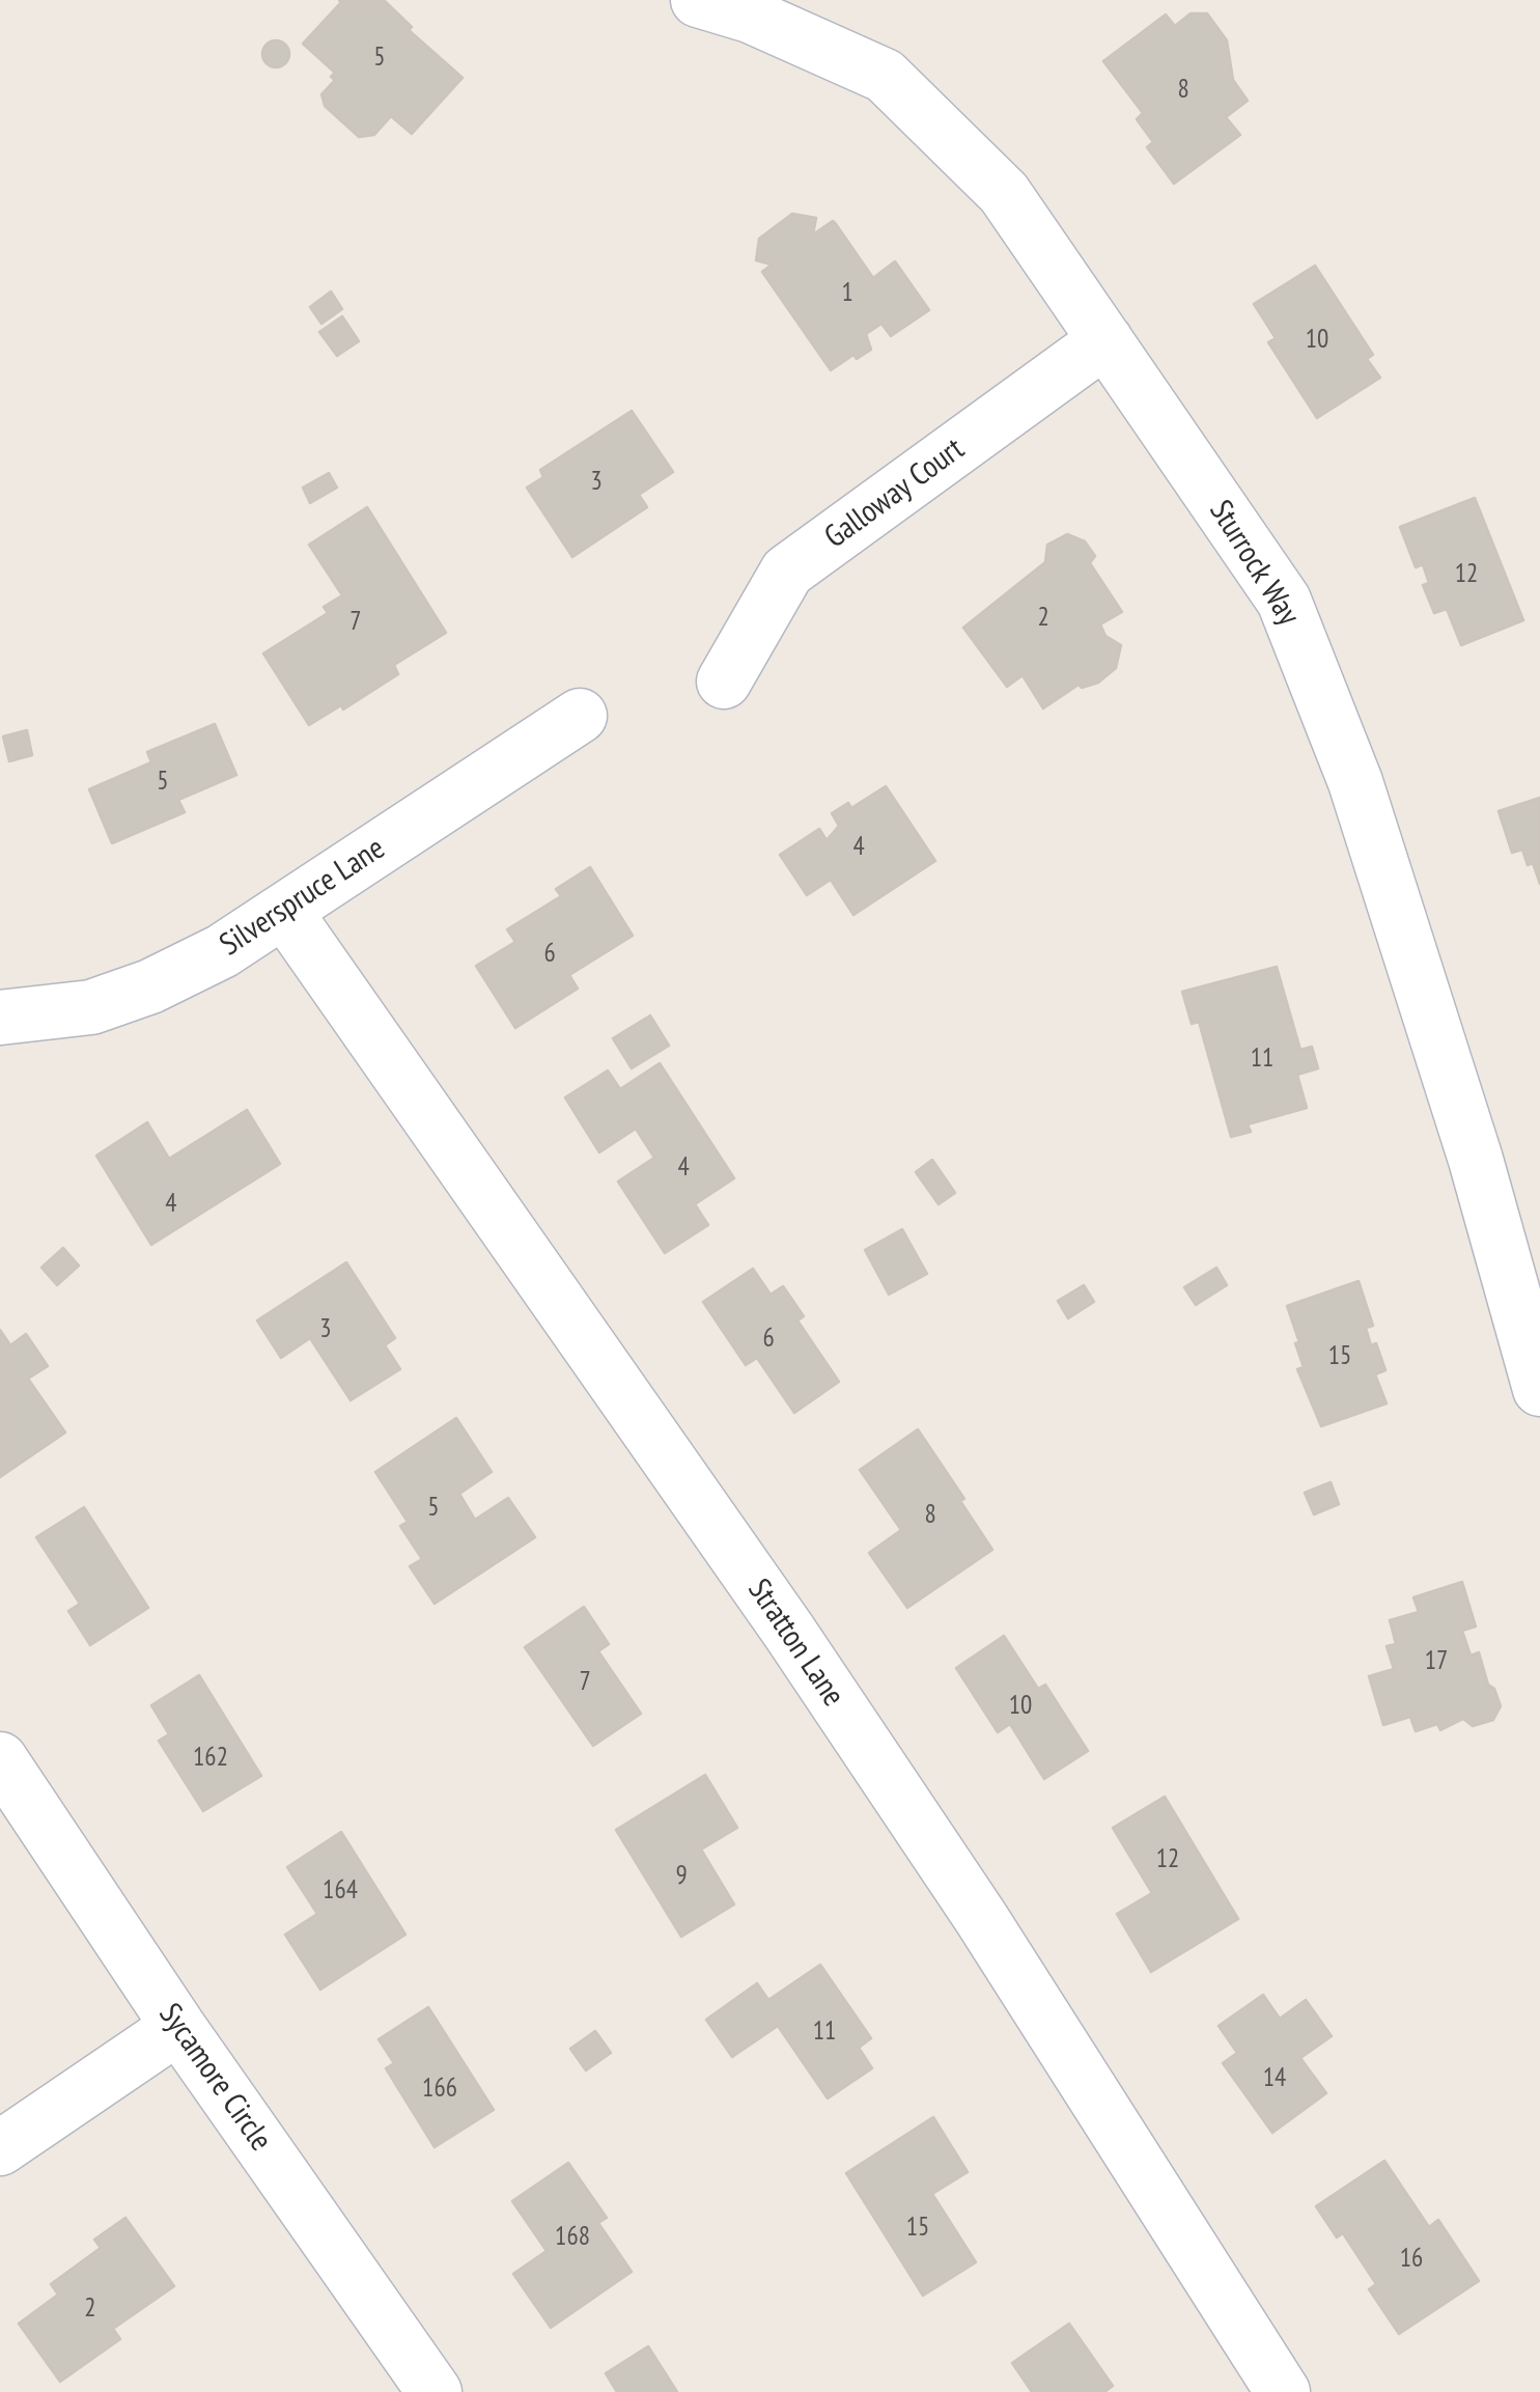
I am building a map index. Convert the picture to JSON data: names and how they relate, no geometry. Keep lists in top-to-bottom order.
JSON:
{
  "streets": {
    "street": [
      "Galloway Court",
      "Sturrock Way",
      "Silverspruce Lane",
      "Stratton Lane",
      "Sycamore Circle"
    ]
  },
  "crossings": [
    ["Galloway Court", "Sturrock Way"],
    ["Silverspruce Lane", "Stratton Lane"]
  ],
  "house_numbers": [
    "5",
    "8",
    "1",
    "10",
    "3",
    "12",
    "2",
    "7",
    "5",
    "4",
    "6",
    "11",
    "4",
    "4",
    "3",
    "6",
    "15",
    "5",
    "8",
    "17",
    "7",
    "10",
    "162",
    "12",
    "9",
    "164",
    "11",
    "14",
    "166",
    "15",
    "168",
    "16",
    "2"
  ]
}
